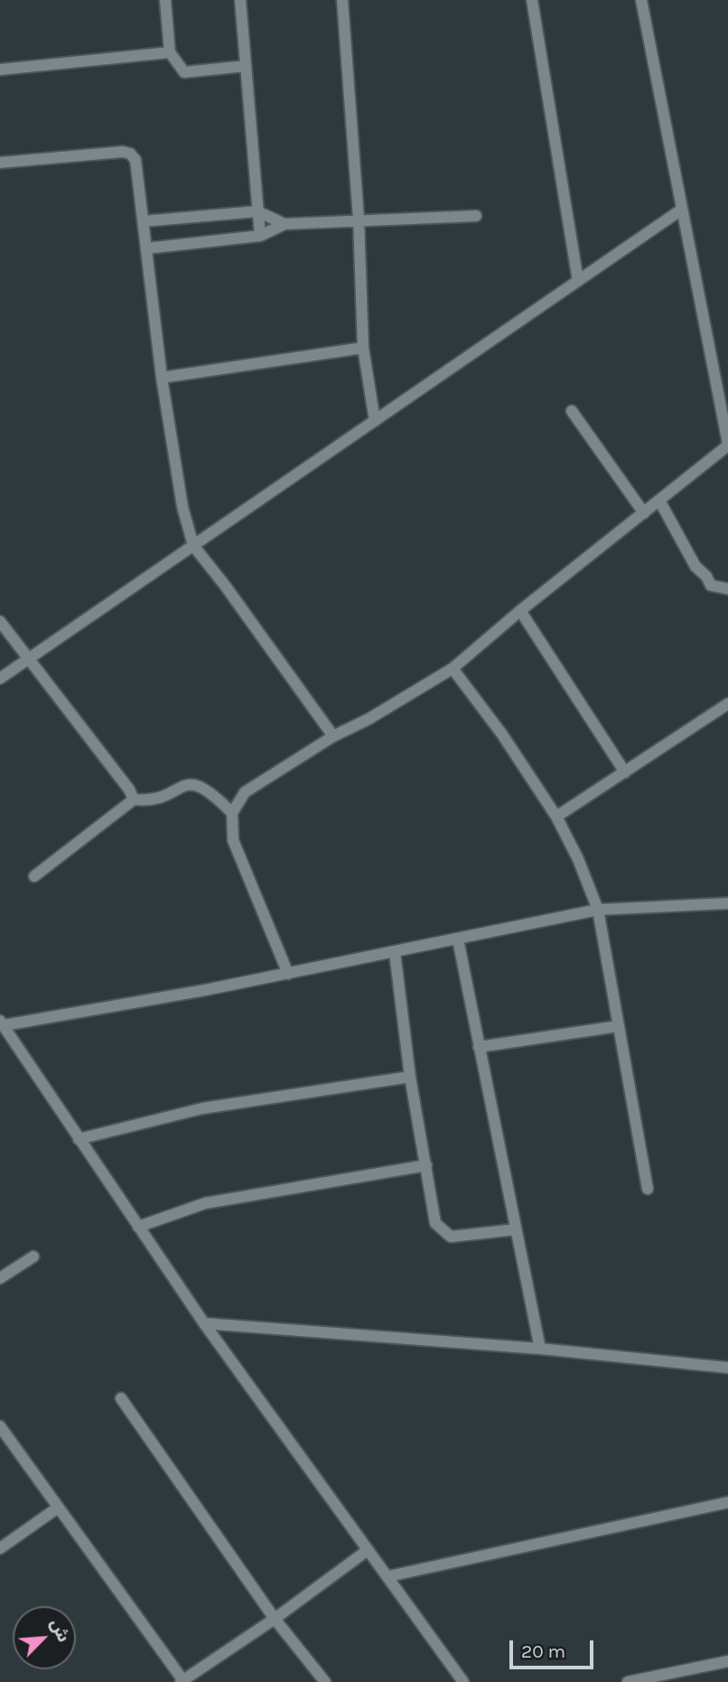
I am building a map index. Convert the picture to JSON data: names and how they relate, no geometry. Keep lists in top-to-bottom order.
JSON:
{
  "scale_bar": "20 m",
  "north": "top right"
}
